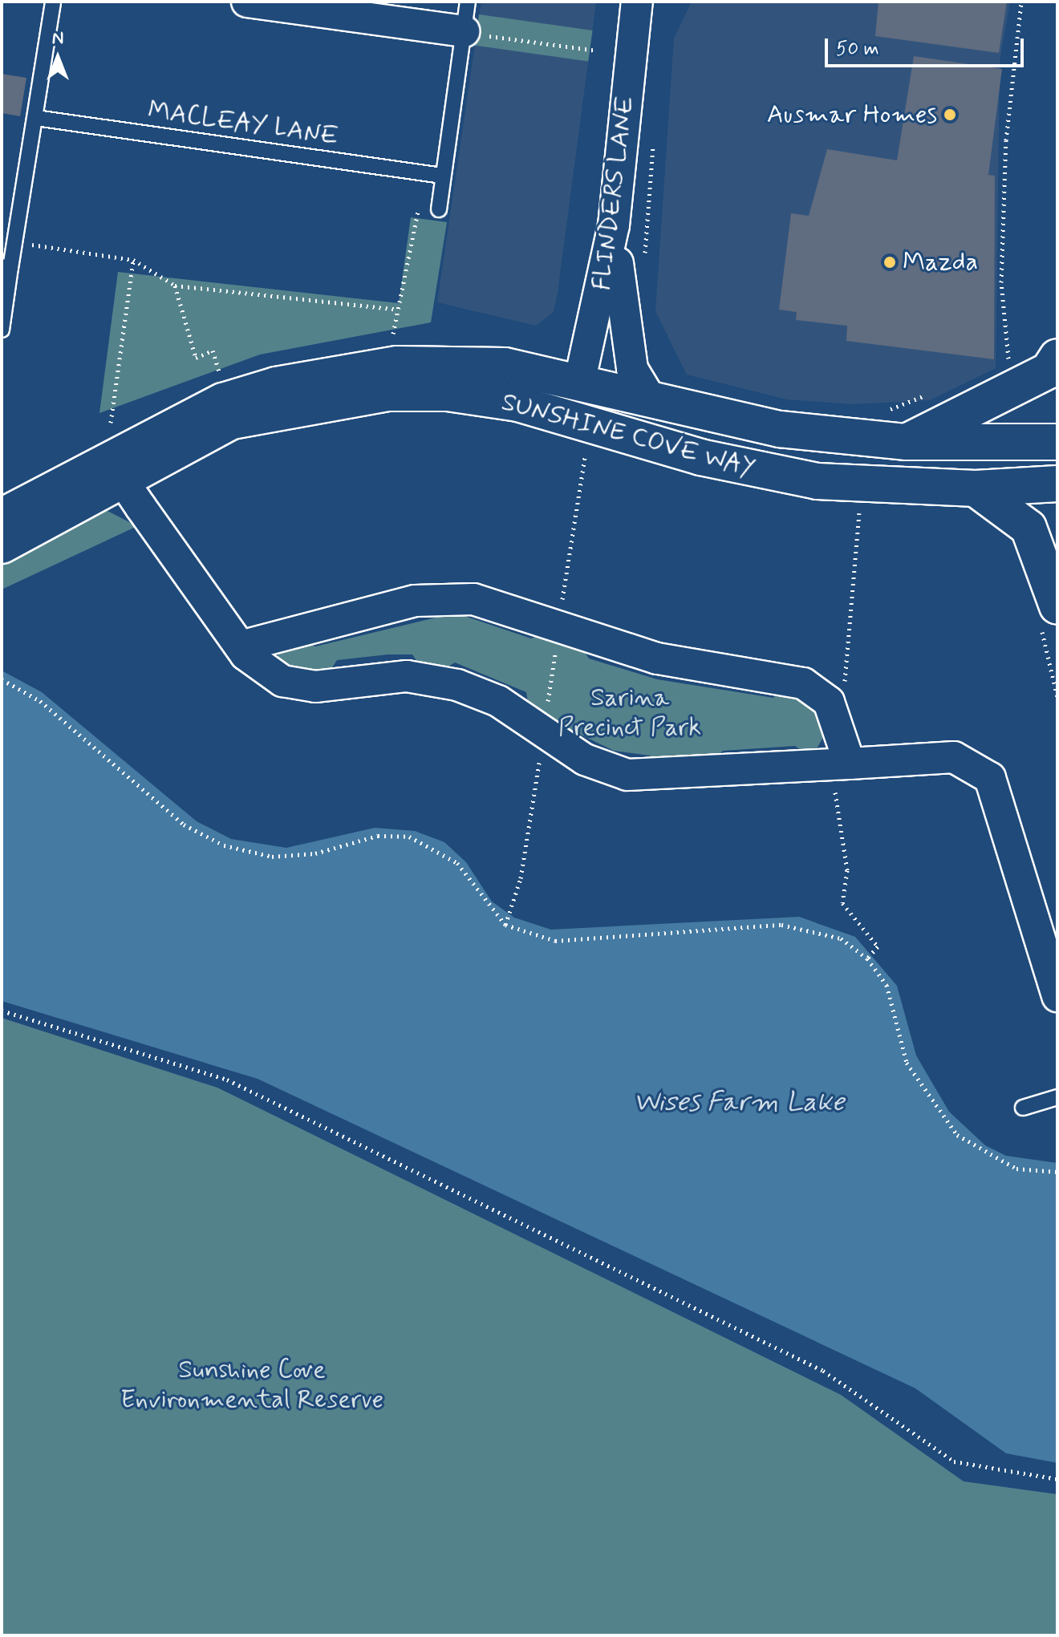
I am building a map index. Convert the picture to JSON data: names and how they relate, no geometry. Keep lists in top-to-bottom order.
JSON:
{
  "streets": {
    "street": ["FLINDERS LANE", "SUNSHINE COVE WAY"],
    "lane": ["MACLEAY LANE"]
  },
  "crossings": [
    ["FLINDERS LANE", "SUNSHINE COVE WAY"]
  ],
  "water": ["Wises Farm Lake"],
  "parks": ["Sarina Precinct Park", "Sunshine Cove Environmental Reserve"],
  "places": ["Ausmar Homes", "Mazda"],
  "scale_bar": "50 m",
  "north": "top"
}
